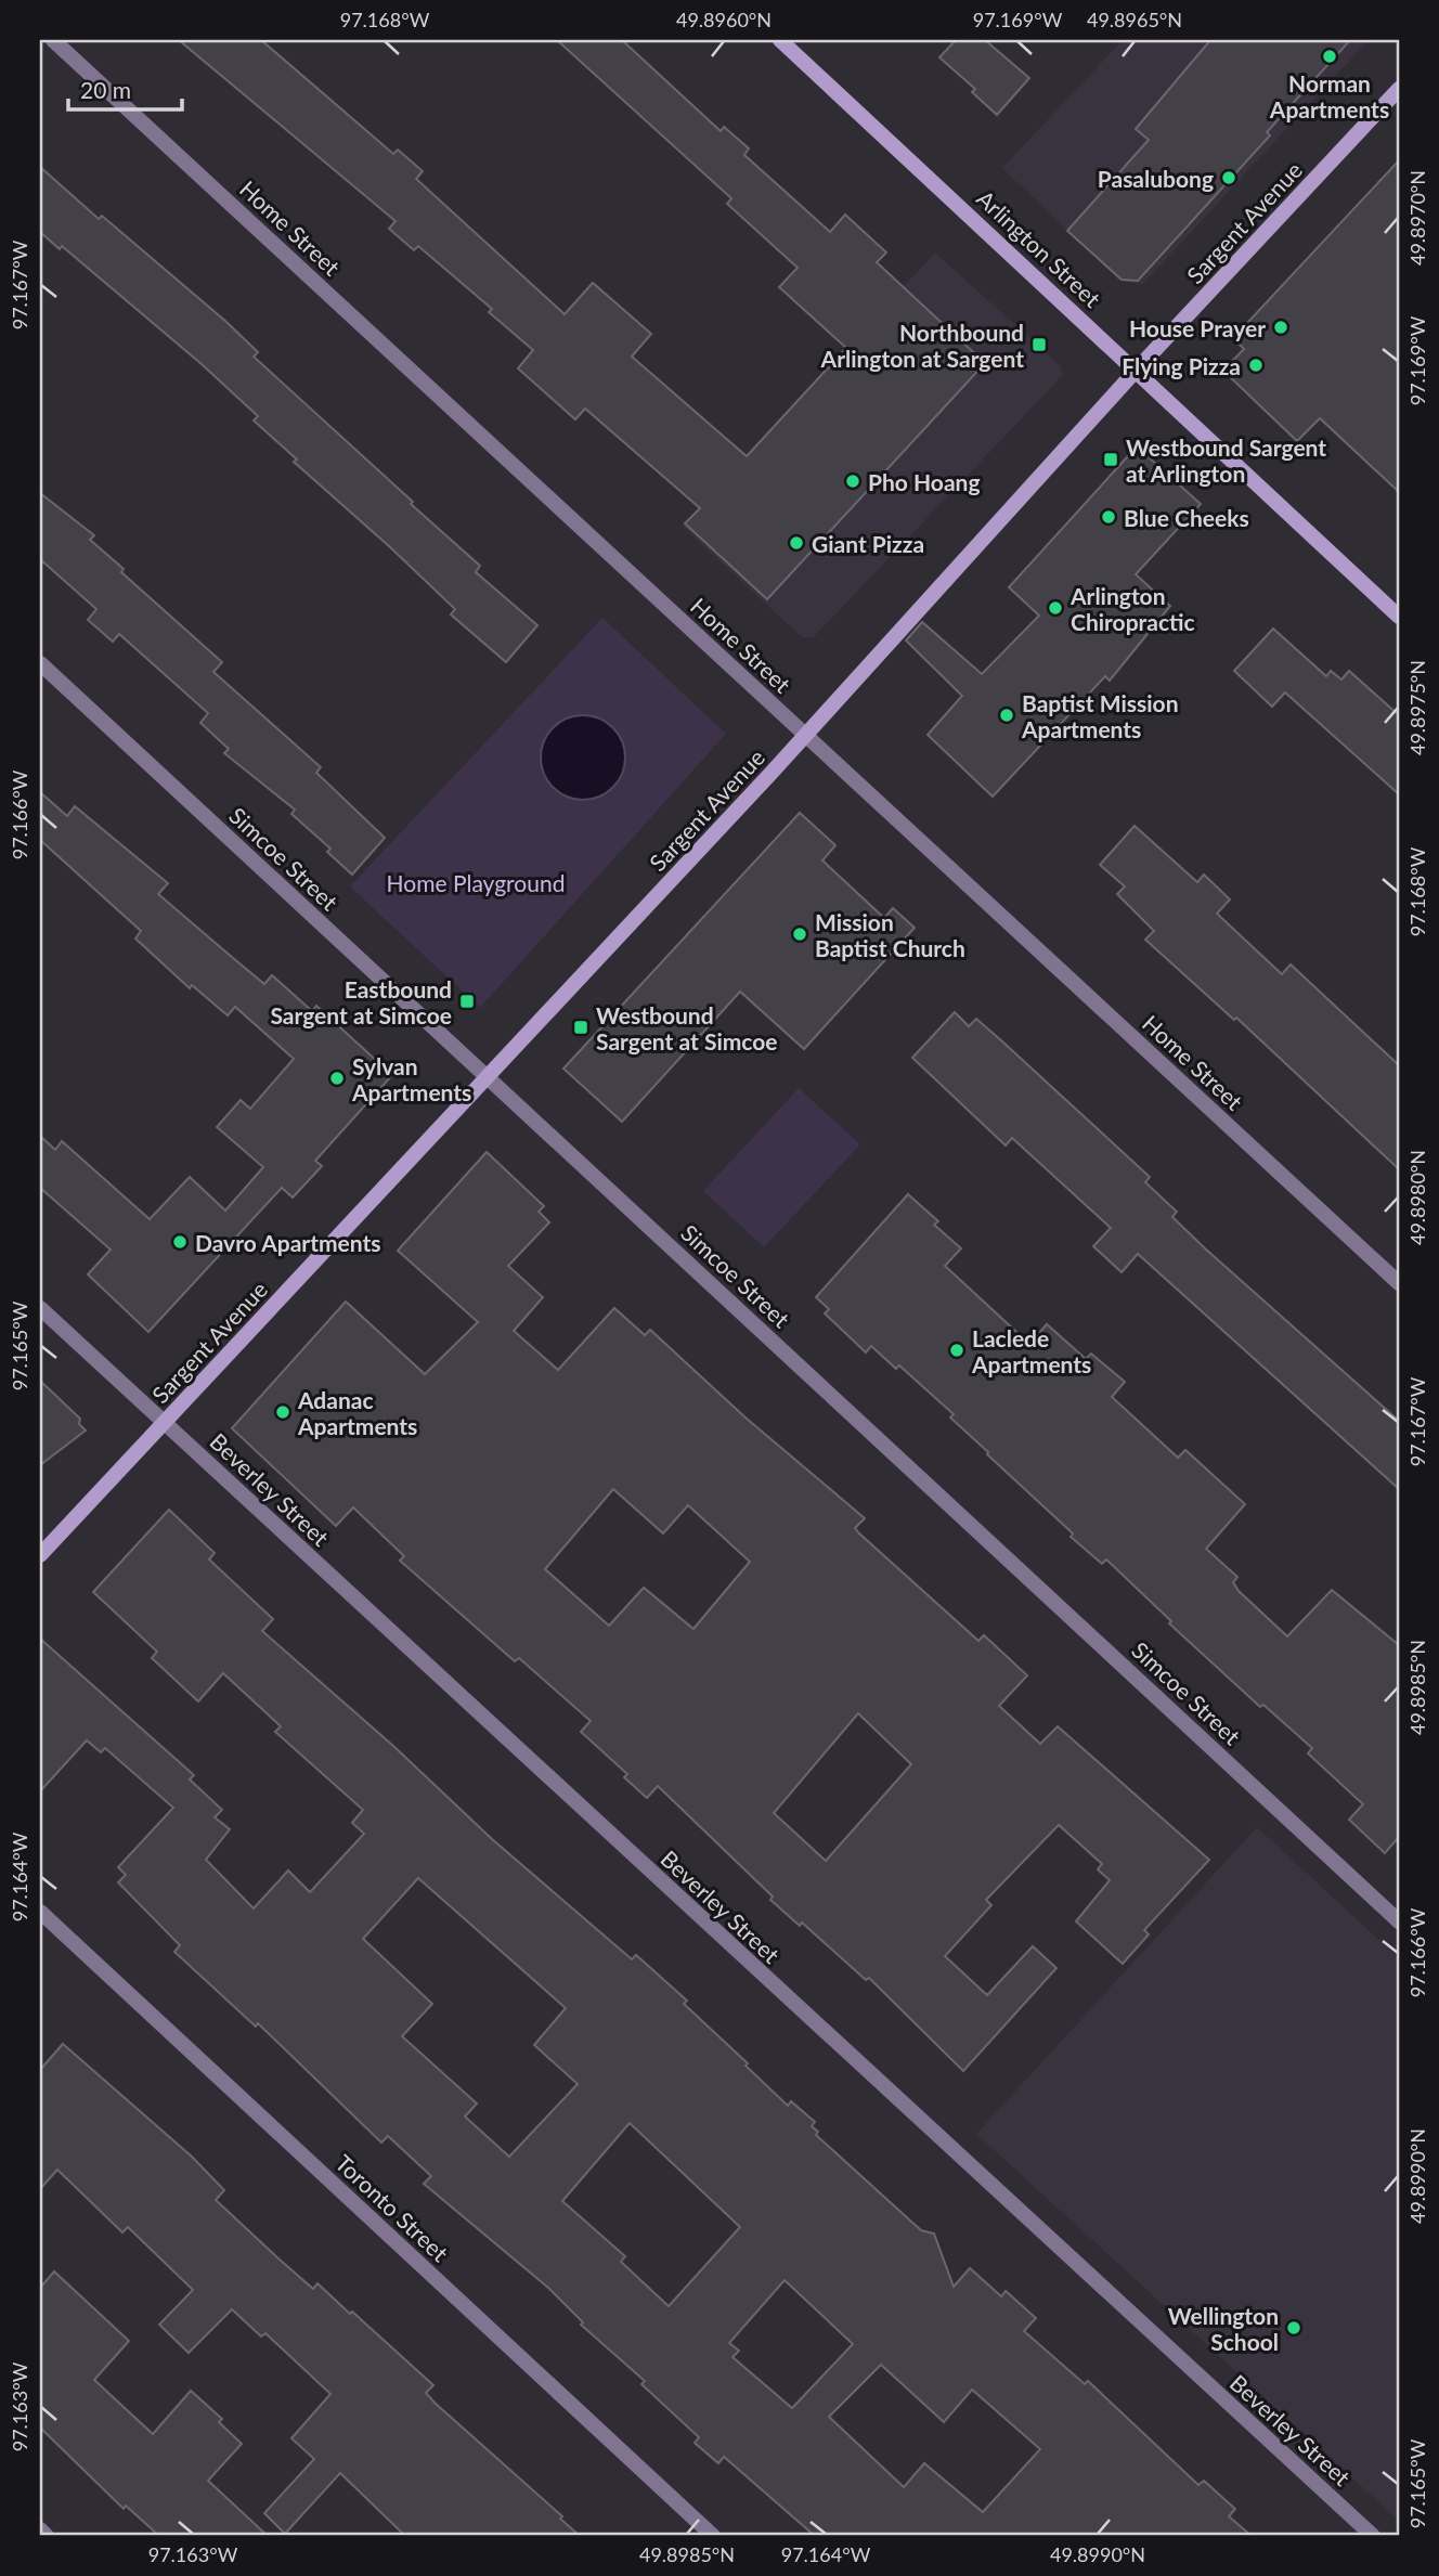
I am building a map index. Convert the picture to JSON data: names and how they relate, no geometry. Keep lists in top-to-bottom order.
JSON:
{
  "streets": {
    "main road": ["Sargent Avenue", "Arlington Street"],
    "street": [
      "Home Street",
      "Simcoe Street",
      "Beverley Street",
      "Toronto Street"
    ]
  },
  "crossings": [
    ["Sargent Avenue", "Home Street"],
    ["Sargent Avenue", "Arlington Street"],
    ["Sargent Avenue", "Simcoe Street"],
    ["Sargent Avenue", "Beverley Street"]
  ],
  "parks": ["Home Playground"],
  "places": {
    "other": [
      "Norman Apartments",
      "Pasalubong",
      "House Prayer",
      "Flying Pizza",
      "Pho Hoang",
      "Blue Cheeks",
      "Giant Pizza",
      "Arlington Chiropractic",
      "Baptist Mission Apartments",
      "Mission Baptist Church",
      "Sylvan Apartments",
      "Davro Apartments",
      "Laclede Apartments",
      "Adanac Apartments",
      "Wellington School"
    ],
    "transit": [
      "Northbound Arlington at Sargent",
      "Westbound Sargent at Arlington",
      "Eastbound Sargent at Simcoe",
      "Westbound Sargent at Simcoe"
    ]
  },
  "scale_bar": "20 m",
  "coordinates": [
    "97.168°W",
    "49.8960°N",
    "97.169°W",
    "49.8965°N",
    "49.8970°N",
    "97.167°W",
    "49.8975°N",
    "97.166°W",
    "49.8980°N",
    "97.165°W",
    "49.8985°N",
    "97.164°W",
    "49.8990°N",
    "97.163°W"
  ]
}
